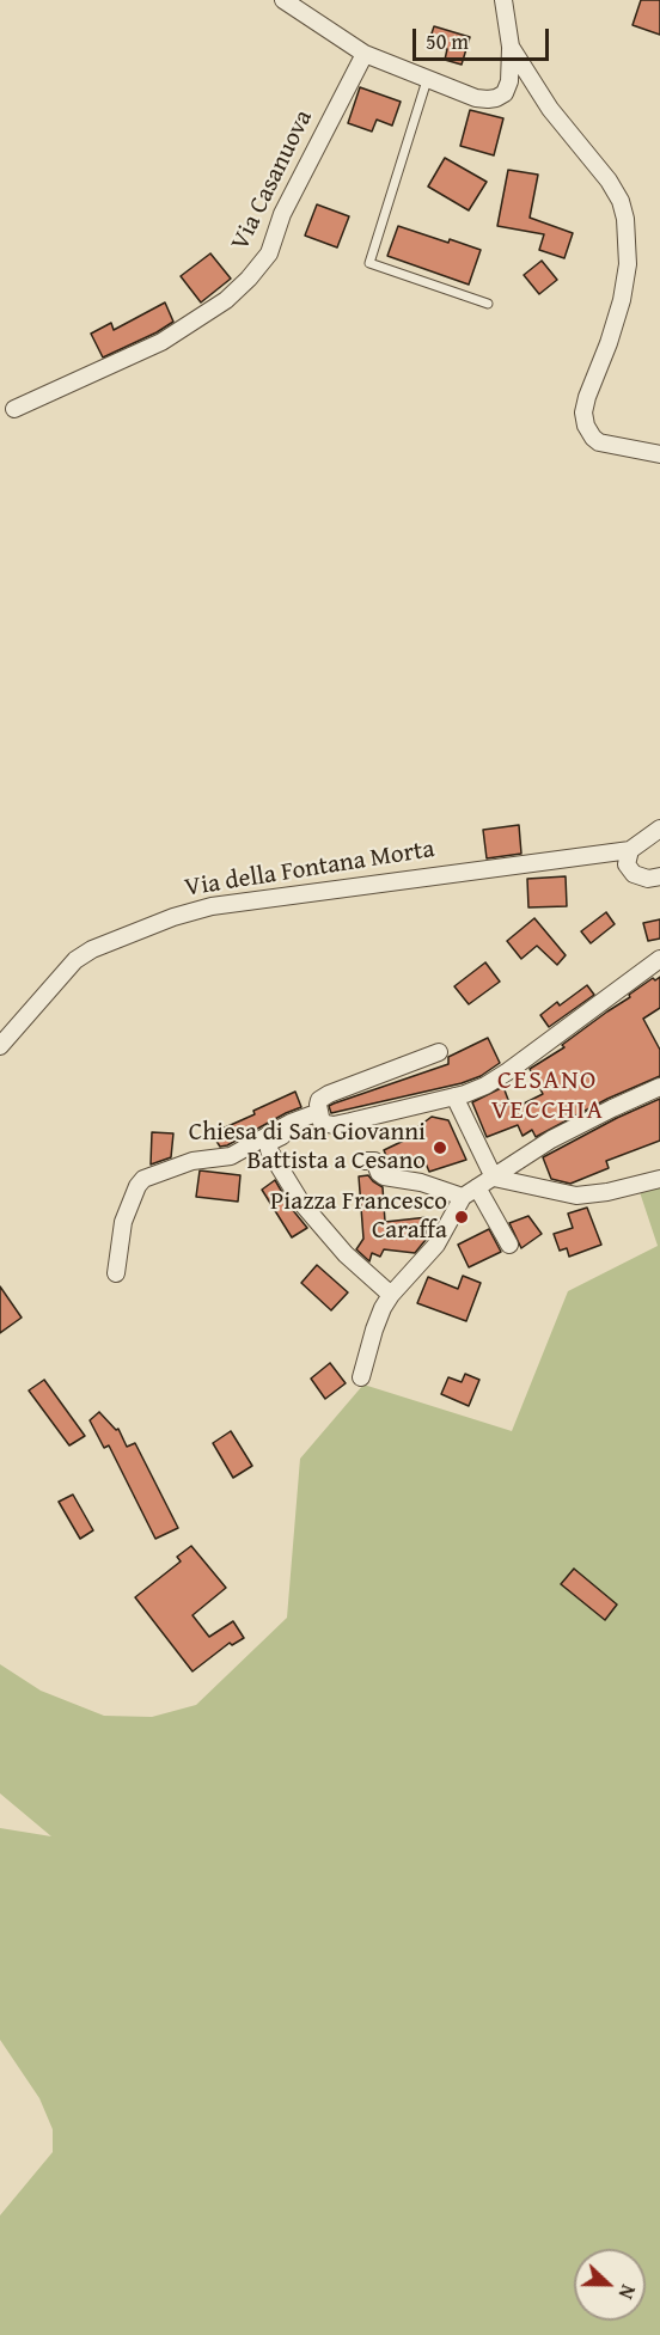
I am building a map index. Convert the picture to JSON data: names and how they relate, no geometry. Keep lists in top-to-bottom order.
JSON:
{
  "streets": {
    "street": ["Via Casanuova", "Via della Fontana Morta"]
  },
  "districts": ["CESANO VECCHIA"],
  "places": ["Chiesa di San Giovanni Battista a Cesano", "Piazza Francesco Caraffa"],
  "scale_bar": "50 m",
  "north": "right"
}
